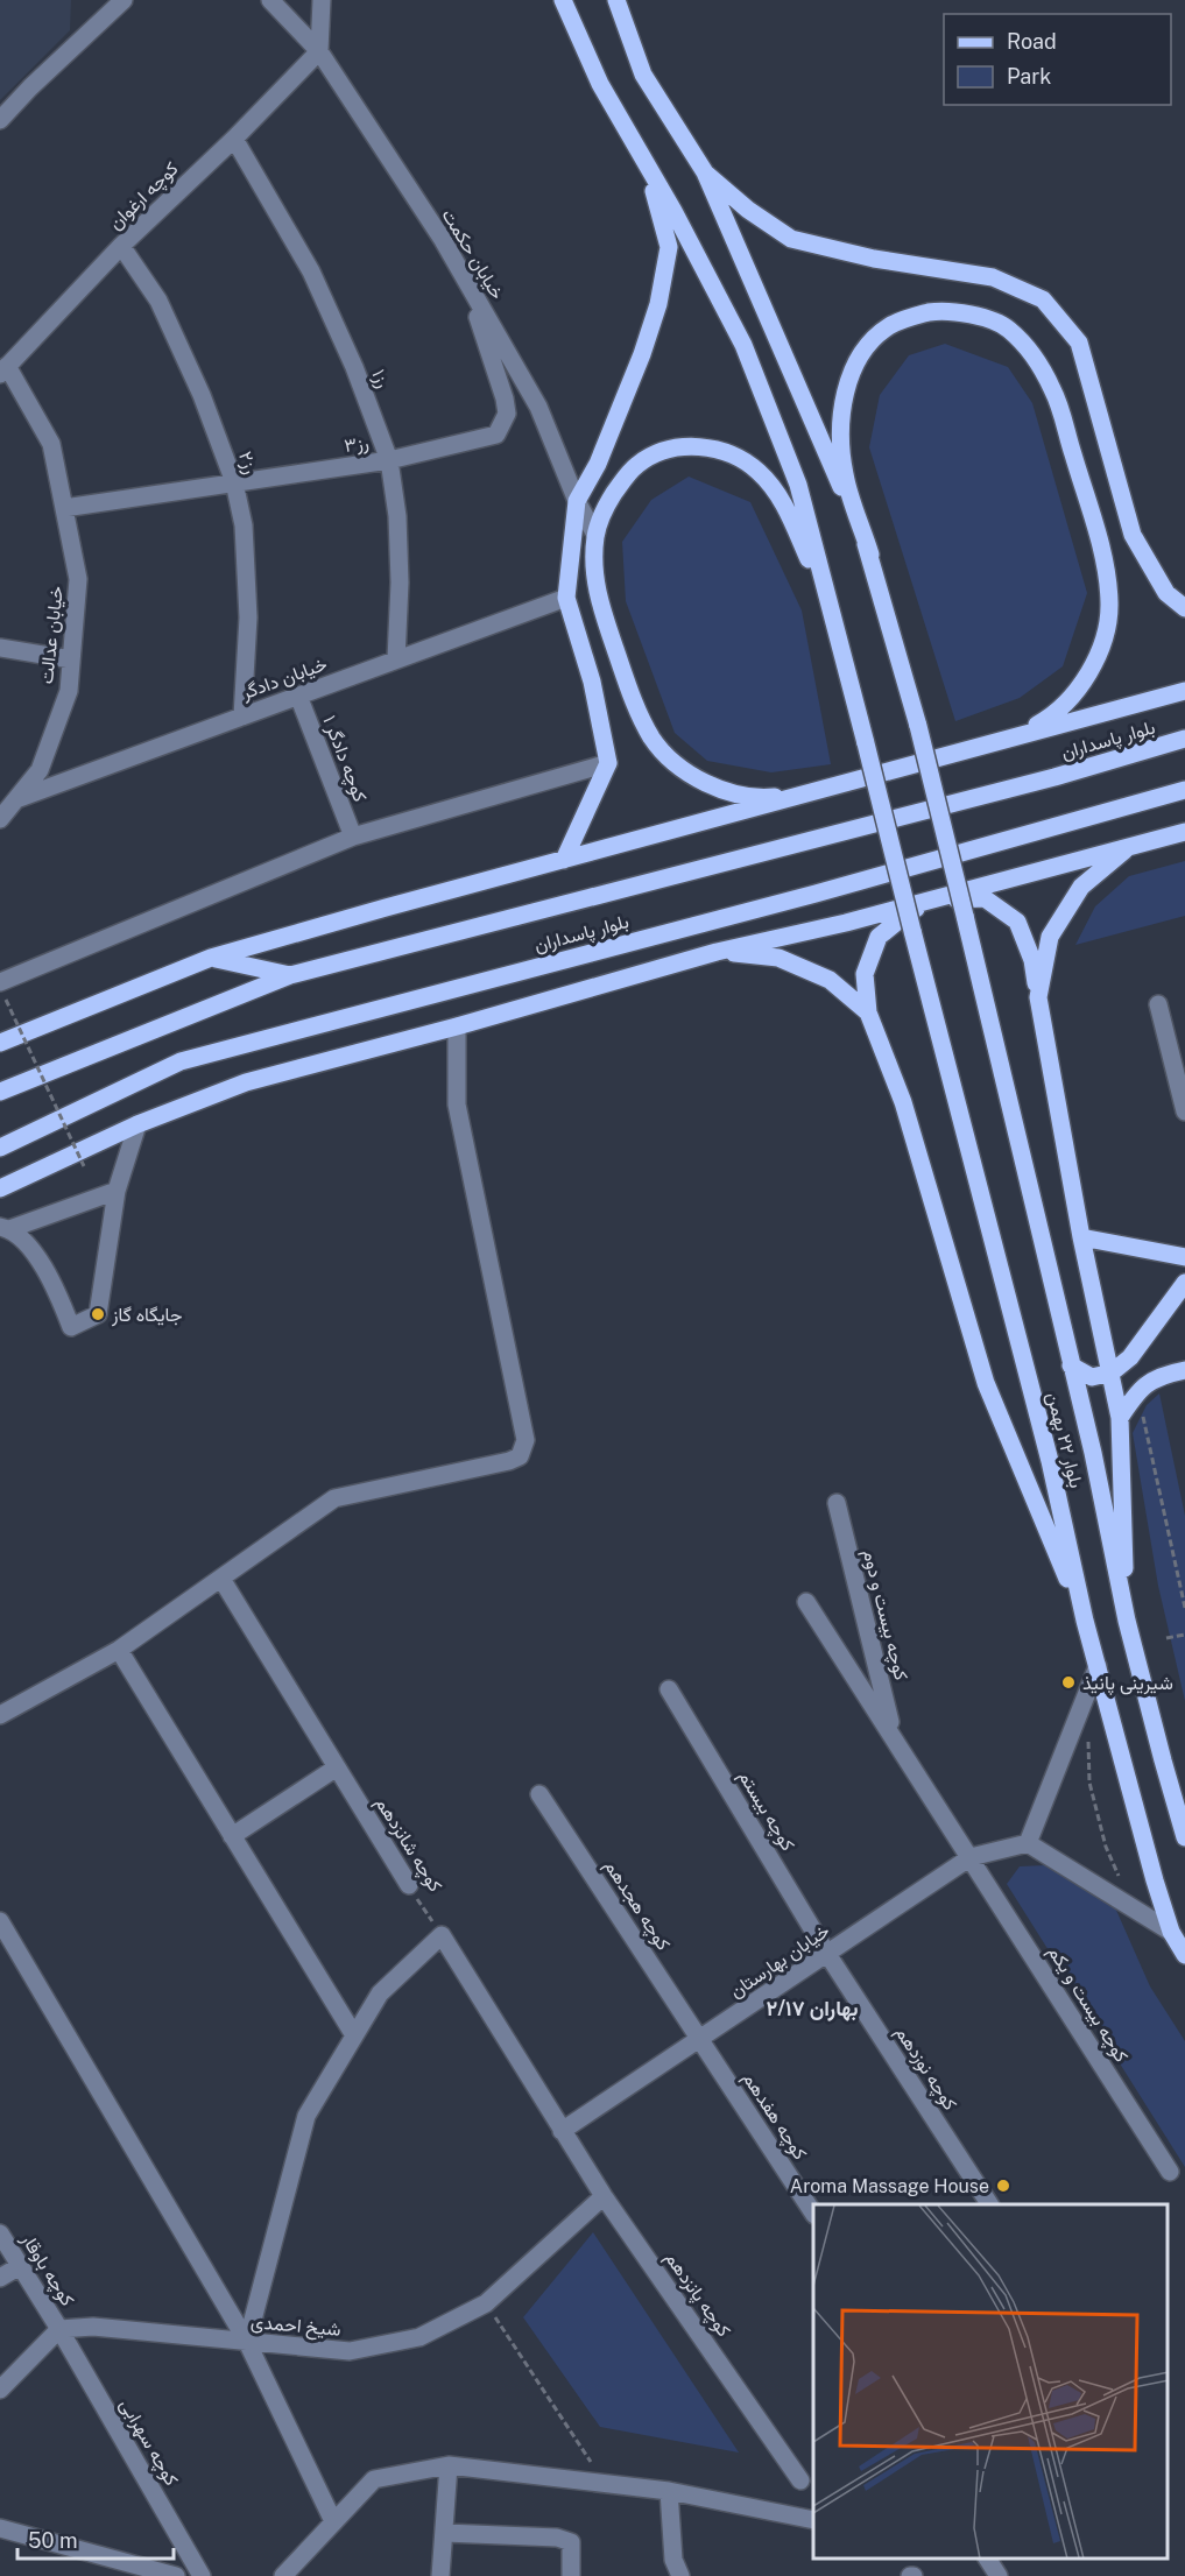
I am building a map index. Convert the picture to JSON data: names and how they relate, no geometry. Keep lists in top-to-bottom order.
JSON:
{
  "streets": {
    "main road": ["بلوار پاسداران", "بلوار ۲۲ بهمن"],
    "street": [
      "کوچه ارغوان",
      "خیابان حکمت",
      "رز۱",
      "رز۳",
      "رز۲",
      "خیابان عدالت",
      "خیابان دادگر",
      "کوچه دادگر ۱",
      "کوچه بیست و دوم",
      "کوچه بیستم",
      "کوچه شانزدهم",
      "کوچه هجدهم",
      "خیابان بهارستان",
      "کوچه بیست و یکم",
      "کوچه نوزدهم",
      "کوچه هفدهم",
      "کوچه باوقار",
      "کوچه پانزدهم",
      "شیخ احمدی",
      "کوچه سهرابی"
    ]
  },
  "crossings": [
    ["کوچه ارغوان", "خیابان حکمت"],
    ["کوچه ارغوان", "رز۱"],
    ["کوچه ارغوان", "رز۲"],
    ["کوچه ارغوان", "خیابان عدالت"],
    ["خیابان حکمت", "رز۳"],
    ["رز۱", "رز۳"],
    ["رز۱", "خیابان دادگر"],
    ["رز۳", "رز۲"],
    ["رز۳", "خیابان عدالت"],
    ["رز۲", "خیابان دادگر"],
    ["خیابان عدالت", "خیابان دادگر"],
    ["خیابان دادگر", "کوچه دادگر ۱"],
    ["کوچه بیست و دوم", "خیابان بهارستان"],
    ["کوچه بیست و دوم", "کوچه بیست و یکم"],
    ["کوچه بیستم", "خیابان بهارستان"],
    ["کوچه بیستم", "کوچه نوزدهم"],
    ["کوچه هجدهم", "خیابان بهارستان"],
    ["کوچه هجدهم", "کوچه هفدهم"],
    ["خیابان بهارستان", "کوچه بیست و یکم"],
    ["خیابان بهارستان", "کوچه نوزدهم"],
    ["خیابان بهارستان", "کوچه هفدهم"],
    ["خیابان بهارستان", "کوچه پانزدهم"],
    ["کوچه باوقار", "شیخ احمدی"],
    ["کوچه باوقار", "کوچه سهرابی"],
    ["کوچه پانزدهم", "شیخ احمدی"],
    ["شیخ احمدی", "کوچه سهرابی"]
  ],
  "districts": ["۲/۱۷ بهاران"],
  "places": ["جایگاه گاز", "شیرینی پانیذ", "Aroma Massage House"],
  "legend": ["Road", "Park"],
  "scale_bar": "50 m"
}
